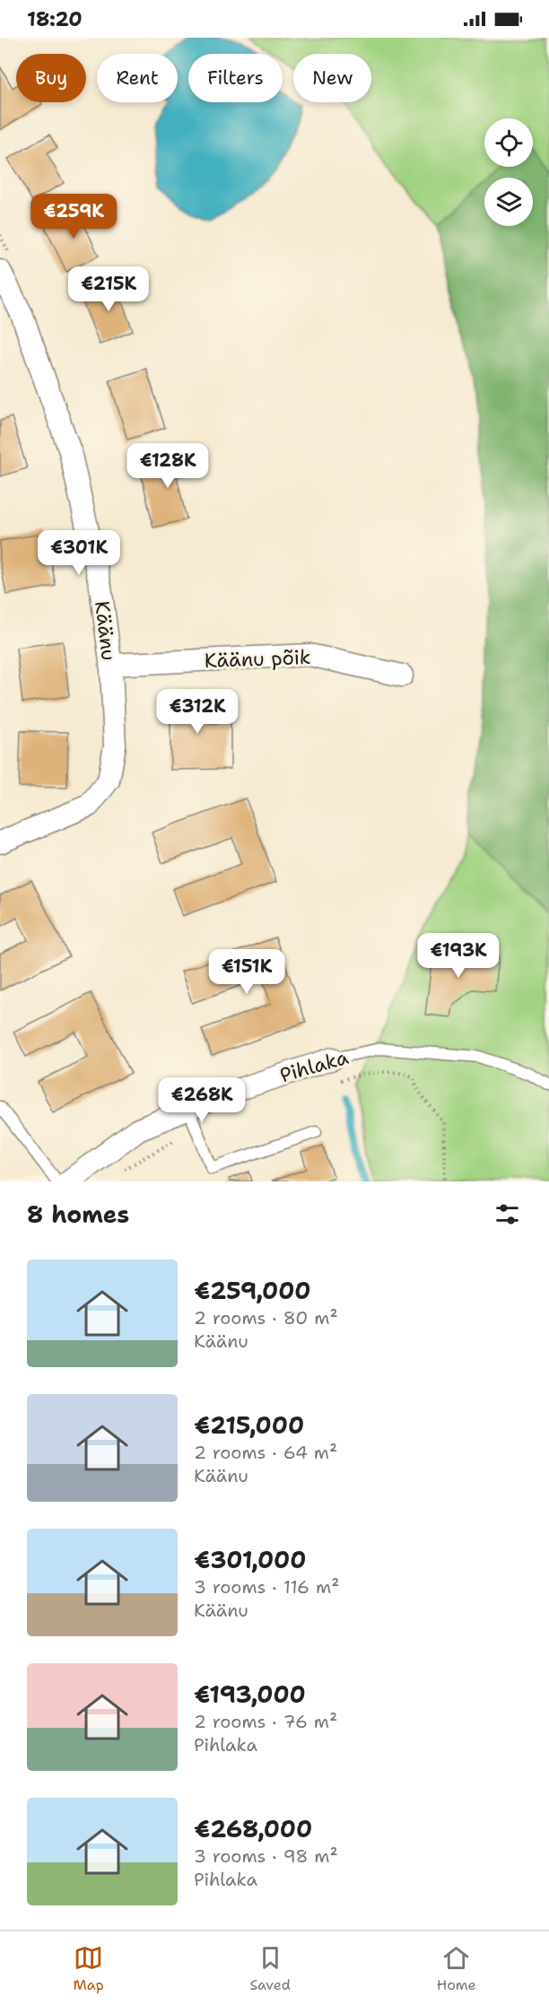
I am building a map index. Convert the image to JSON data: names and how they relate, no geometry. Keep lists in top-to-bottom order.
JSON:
{
  "streets": {
    "street": ["Käänu", "Käänu põik", "Pihlaka"]
  },
  "crossings": [
    ["Käänu", "Käänu põik"]
  ],
  "page": {
    "status": "18:20",
    "chip": [
      "Buy",
      "Rent",
      "Filters",
      "New"
    ],
    "price": [
      "€259K",
      "€215K",
      "€128K",
      "€301K",
      "€312K",
      "€193K",
      "€151K",
      "€268K"
    ],
    "heading": "8 homes",
    "list": [
      {
        "name": "€259,000",
        "note": "2 rooms · 80 m² · Käänu"
      },
      {
        "name": "€215,000",
        "note": "2 rooms · 64 m² · Käänu"
      },
      {
        "name": "€301,000",
        "note": "3 rooms · 116 m² · Käänu"
      },
      {
        "name": "€193,000",
        "note": "2 rooms · 76 m² · Pihlaka"
      },
      {
        "name": "€268,000",
        "note": "3 rooms · 98 m² · Pihlaka"
      }
    ],
    "tabs": ["Map", "Saved", "Home"]
  }
}
